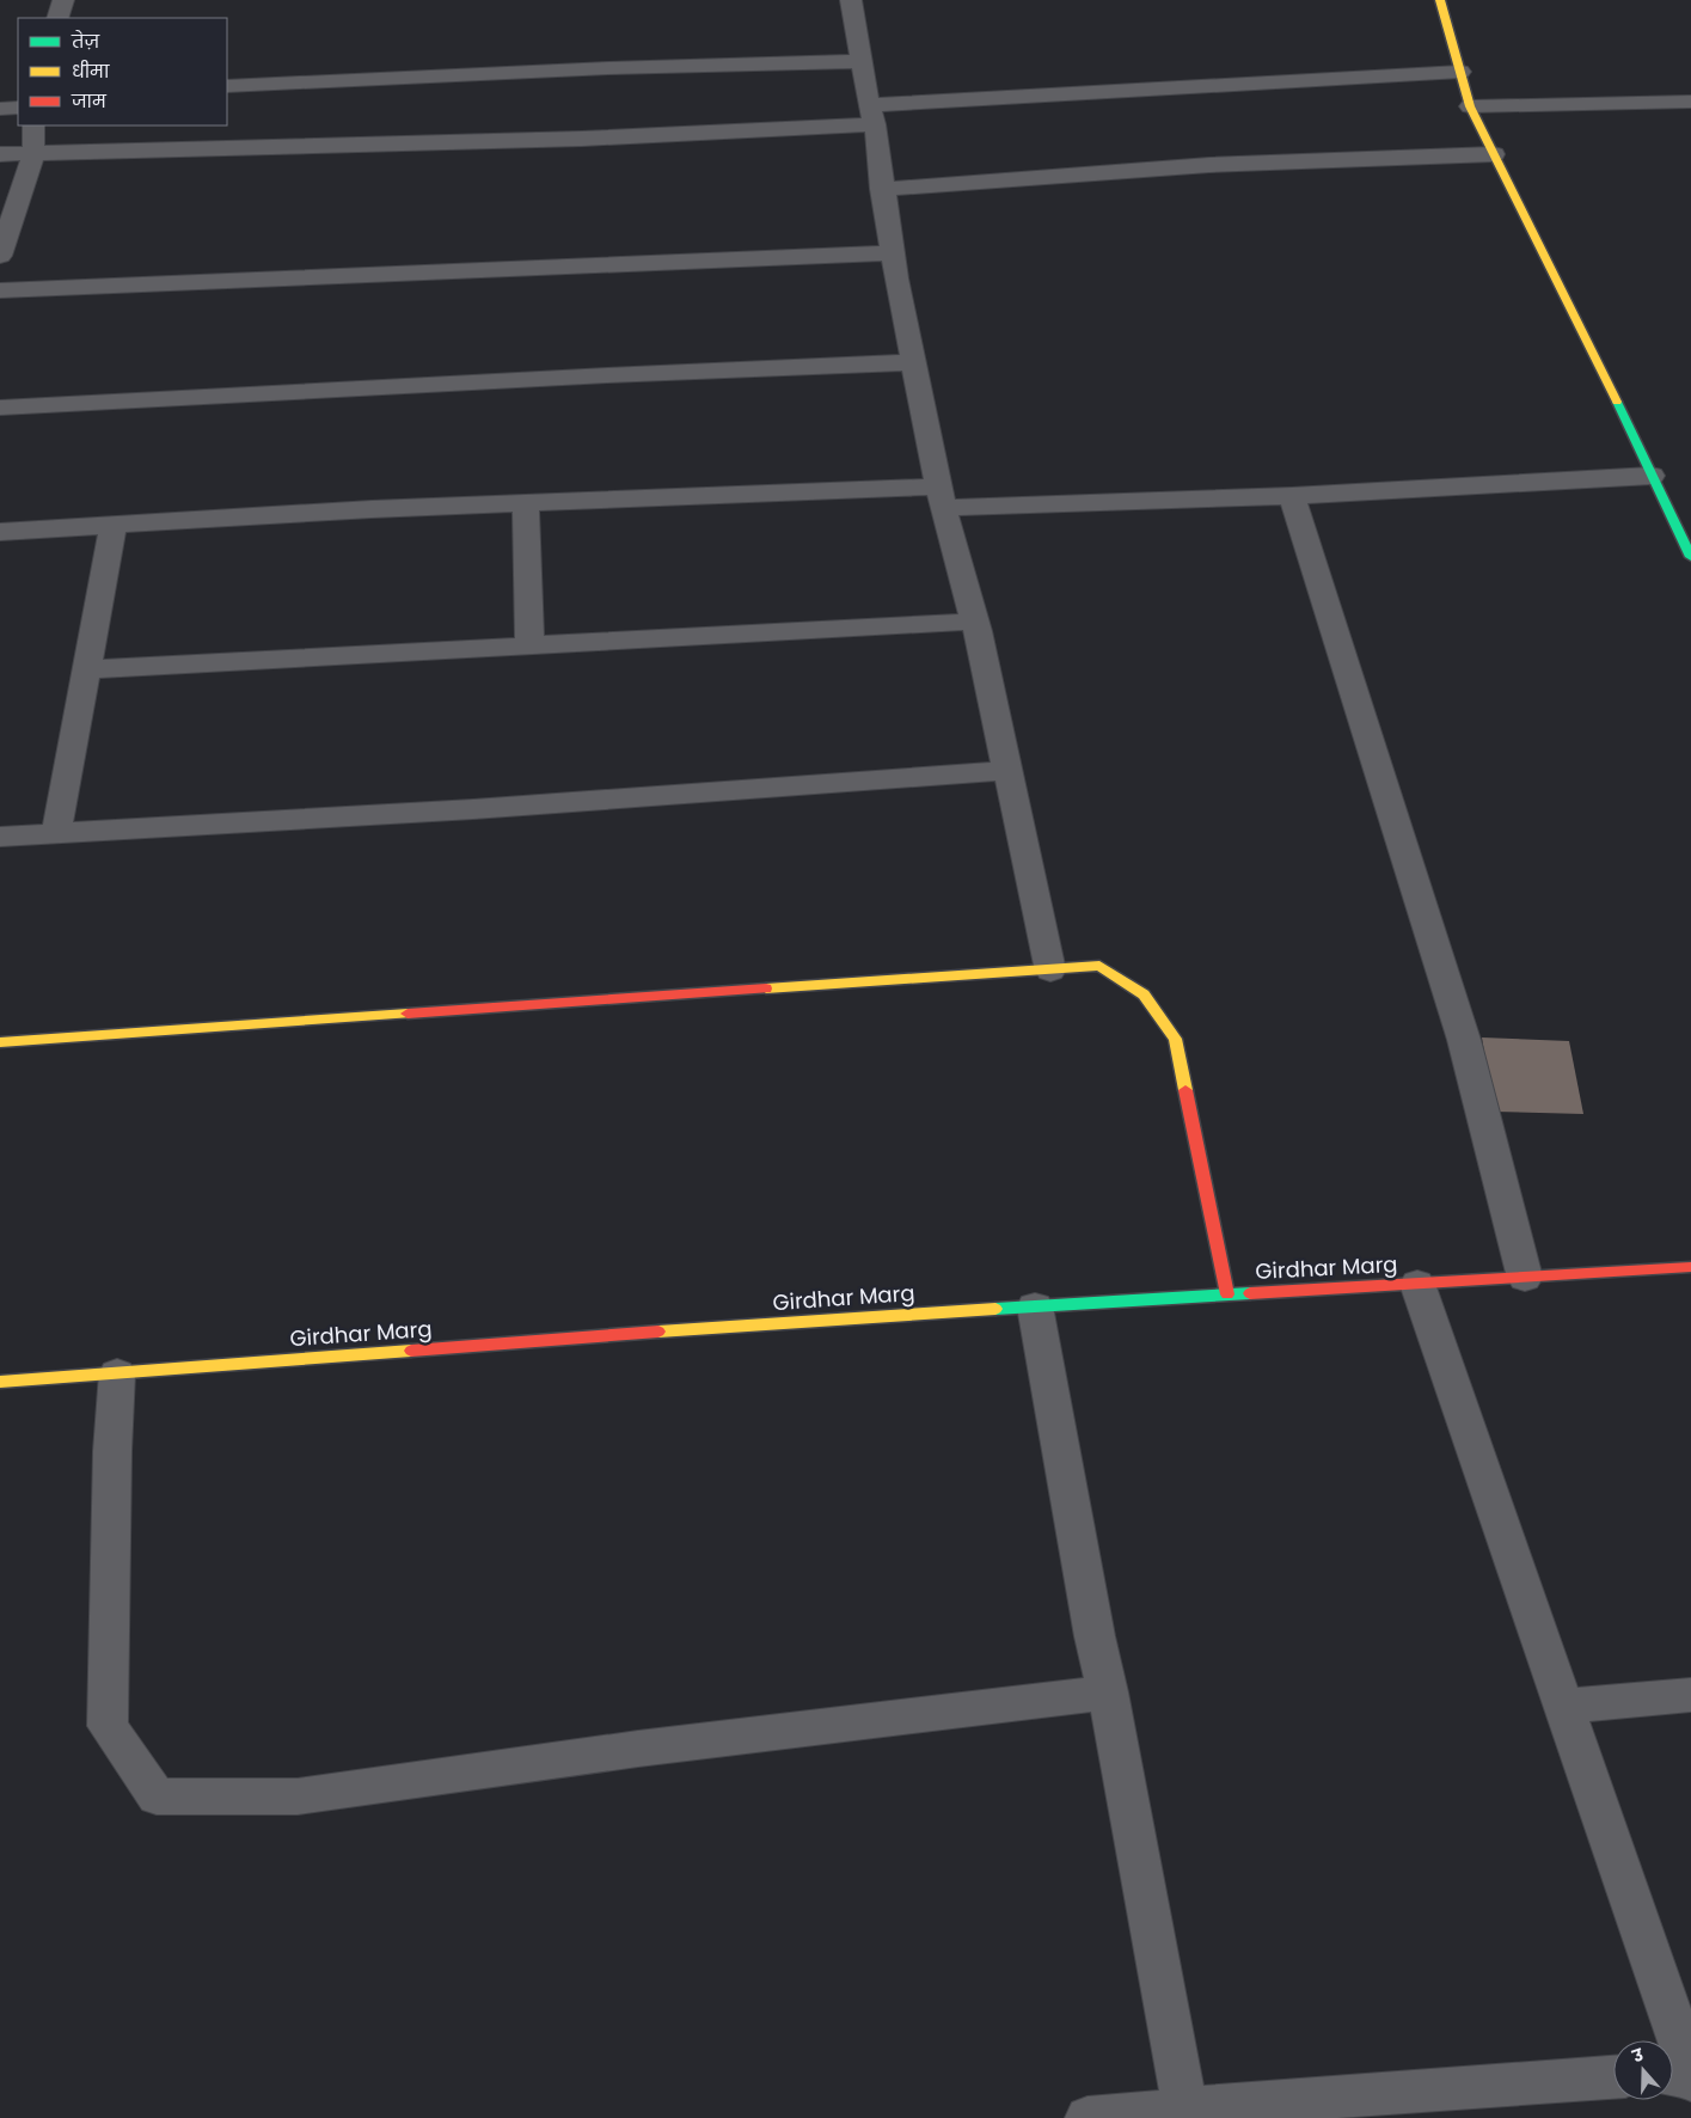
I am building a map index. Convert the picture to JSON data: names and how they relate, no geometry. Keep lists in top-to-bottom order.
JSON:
{
  "streets": {
    "street": ["Girdhar Marg"]
  },
  "legend": ["तेज़", "धीमा", "जाम"],
  "north": "top"
}
